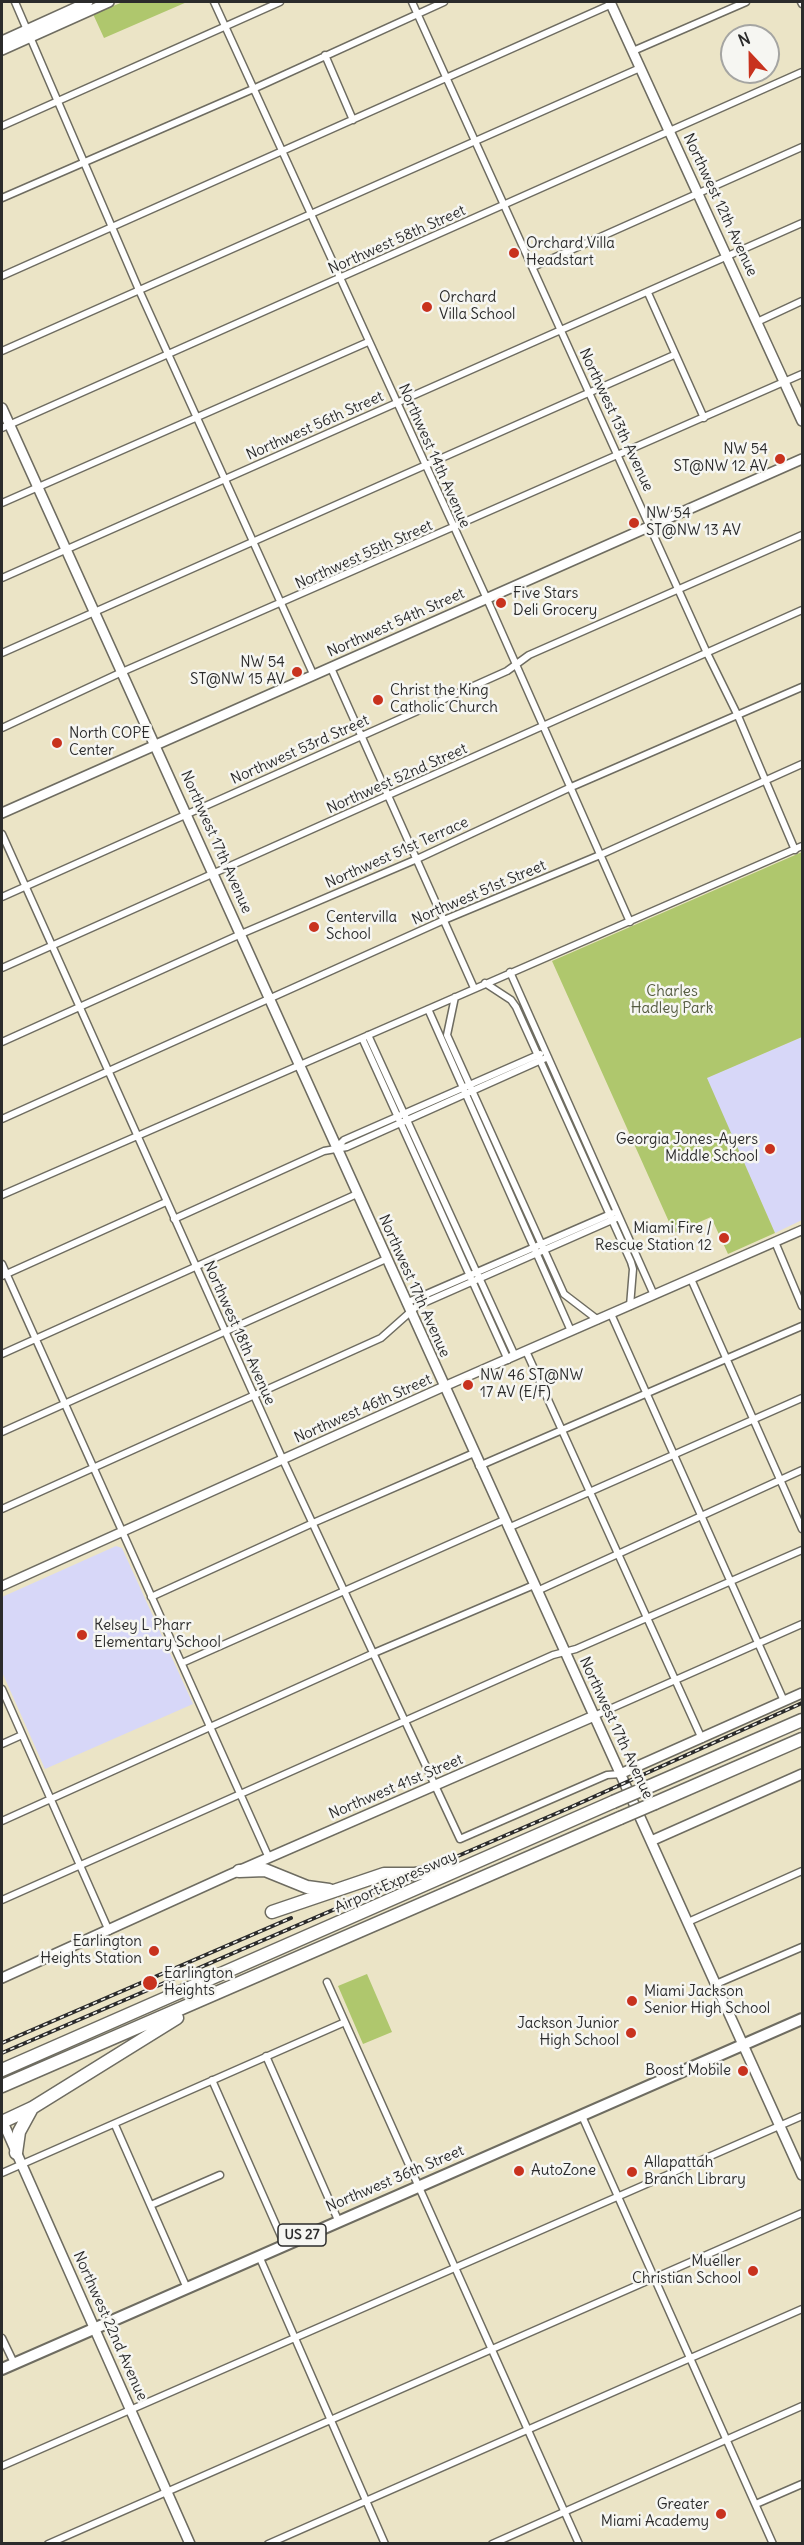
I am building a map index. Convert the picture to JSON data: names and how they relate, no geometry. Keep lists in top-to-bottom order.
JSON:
{
  "streets": {
    "highway": ["Airport Expressway"],
    "main road": [
      "Northwest 12th Avenue",
      "Northwest 54th Street",
      "Northwest 17th Avenue",
      "Northwest 41st Street",
      "Northwest 36th Street",
      "US 27",
      "Northwest 22nd Avenue"
    ],
    "street": [
      "Northwest 58th Street",
      "Northwest 13th Avenue",
      "Northwest 56th Street",
      "Northwest 14th Avenue",
      "Northwest 55th Street",
      "Northwest 53rd Street",
      "Northwest 52nd Street",
      "Northwest 51st Terrace",
      "Northwest 51st Street",
      "Northwest 18th Avenue",
      "Northwest 46th Street"
    ]
  },
  "crossings": [
    ["Northwest 12th Avenue", "Northwest 58th Street"],
    ["Northwest 12th Avenue", "Northwest 56th Street"],
    ["Northwest 12th Avenue", "Northwest 55th Street"],
    ["Northwest 58th Street", "Northwest 13th Avenue"],
    ["Northwest 58th Street", "Northwest 14th Avenue"],
    ["Northwest 58th Street", "Northwest 17th Avenue"],
    ["Northwest 13th Avenue", "Northwest 56th Street"],
    ["Northwest 13th Avenue", "Northwest 55th Street"],
    ["Northwest 13th Avenue", "Northwest 54th Street"],
    ["Northwest 13th Avenue", "Northwest 53rd Street"],
    ["Northwest 13th Avenue", "Northwest 52nd Street"],
    ["Northwest 13th Avenue", "Northwest 51st Terrace"],
    ["Northwest 13th Avenue", "Northwest 51st Street"],
    ["Northwest 56th Street", "Northwest 14th Avenue"],
    ["Northwest 56th Street", "Northwest 17th Avenue"],
    ["Northwest 14th Avenue", "Northwest 55th Street"],
    ["Northwest 14th Avenue", "Northwest 54th Street"],
    ["Northwest 14th Avenue", "Northwest 53rd Street"],
    ["Northwest 14th Avenue", "Northwest 52nd Street"],
    ["Northwest 14th Avenue", "Northwest 51st Terrace"],
    ["Northwest 14th Avenue", "Northwest 51st Street"],
    ["Northwest 55th Street", "Northwest 17th Avenue"],
    ["Northwest 54th Street", "Northwest 17th Avenue"],
    ["Northwest 53rd Street", "Northwest 17th Avenue"],
    ["Northwest 53rd Street", "Northwest 18th Avenue"],
    ["Northwest 52nd Street", "Northwest 17th Avenue"],
    ["Northwest 52nd Street", "Northwest 18th Avenue"],
    ["Northwest 17th Avenue", "Northwest 51st Terrace"],
    ["Northwest 17th Avenue", "Northwest 51st Street"],
    ["Northwest 17th Avenue", "Northwest 18th Avenue"],
    ["Northwest 17th Avenue", "Northwest 46th Street"],
    ["Northwest 17th Avenue", "Northwest 41st Street"],
    ["Northwest 17th Avenue", "Northwest 36th Street"],
    ["Northwest 51st Terrace", "Northwest 18th Avenue"],
    ["Northwest 51st Street", "Northwest 18th Avenue"],
    ["Northwest 18th Avenue", "Northwest 46th Street"],
    ["Northwest 18th Avenue", "Northwest 41st Street"],
    ["Northwest 36th Street", "Northwest 22nd Avenue"]
  ],
  "parks": ["Charles Hadley Park"],
  "places": [
    "Orchard Villa Headstart",
    "Orchard Villa School",
    "NW 54 ST@NW 12 AV",
    "NW 54 ST@NW 13 AV",
    "Five Stars Deli Grocery",
    "NW 54 ST@NW 15 AV",
    "Christ the King Catholic Church",
    "North COPE Center",
    "Centervilla School",
    "Georgia Jones-Ayers Middle School",
    "Miami Fire / Rescue Station 12",
    "NW 46 ST@NW 17 AV (E/F)",
    "Kelsey L Pharr Elementary School",
    "Earlington Heights Station",
    "Earlington Heights",
    "Miami Jackson Senior High School",
    "Jackson Junior High School",
    "Boost Mobile",
    "AutoZone",
    "Allapattah Branch Library",
    "Mueller Christian School",
    "Greater Miami Academy"
  ],
  "north": "top"
}
